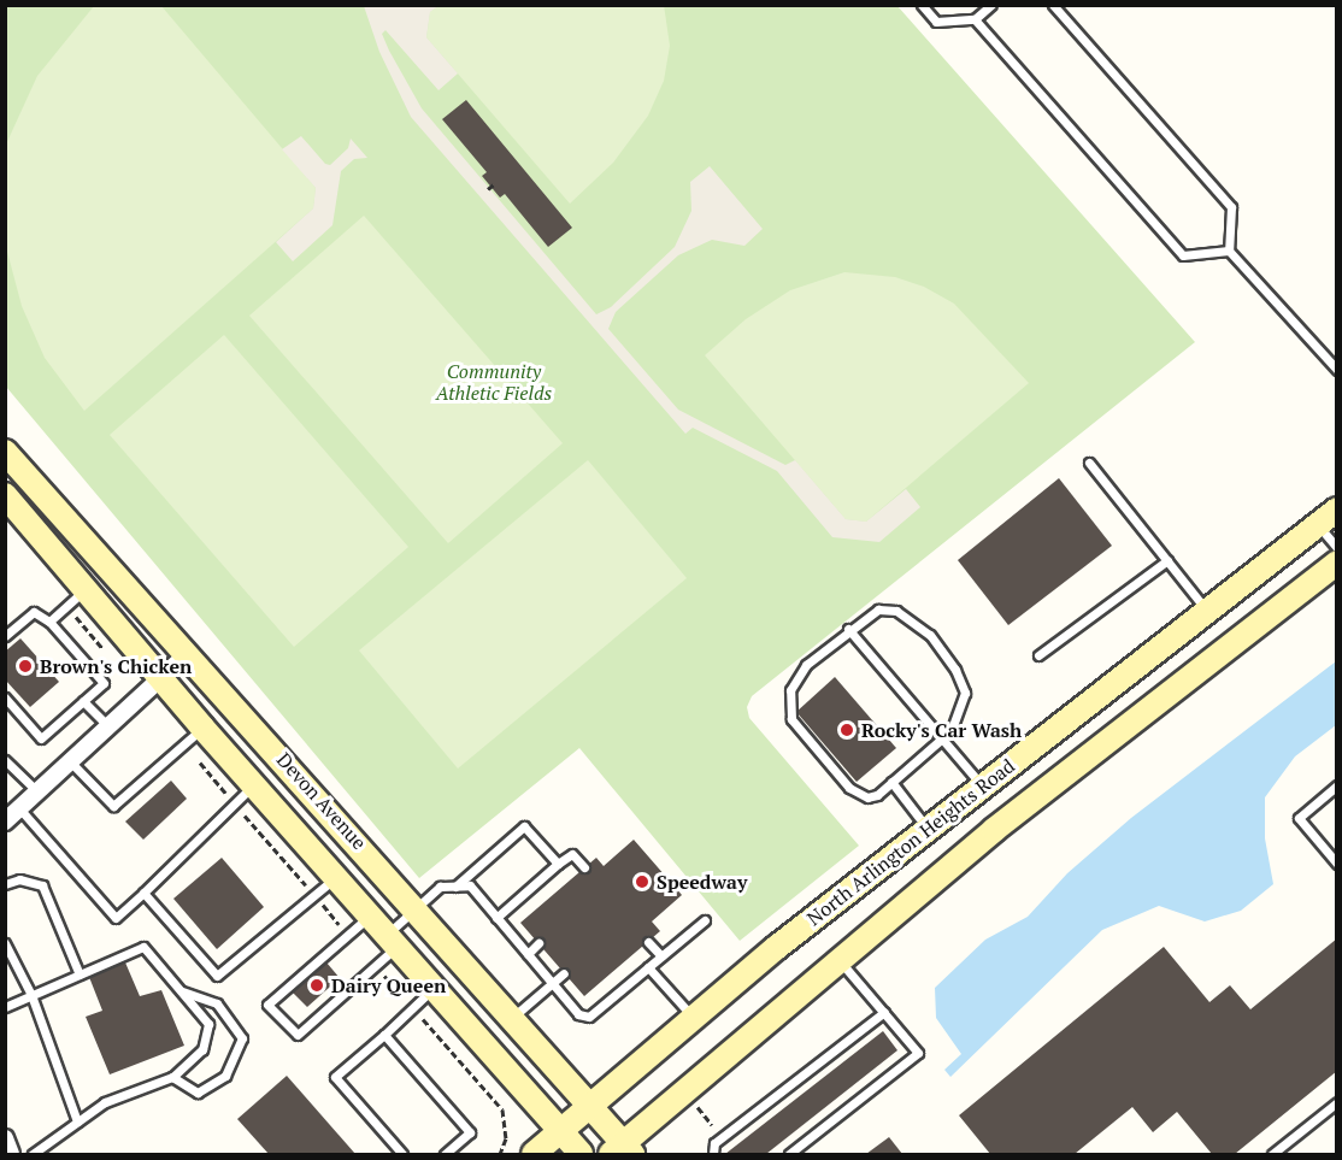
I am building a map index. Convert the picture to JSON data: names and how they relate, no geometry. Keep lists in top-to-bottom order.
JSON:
{
  "streets": {
    "main road": ["Devon Avenue", "North Arlington Heights Road"]
  },
  "crossings": [
    ["Devon Avenue", "North Arlington Heights Road"]
  ],
  "parks": ["Community Athletic Fields"],
  "places": [
    "Brown's Chicken",
    "Rocky's Car Wash",
    "Speedway",
    "Dairy Queen"
  ]
}
